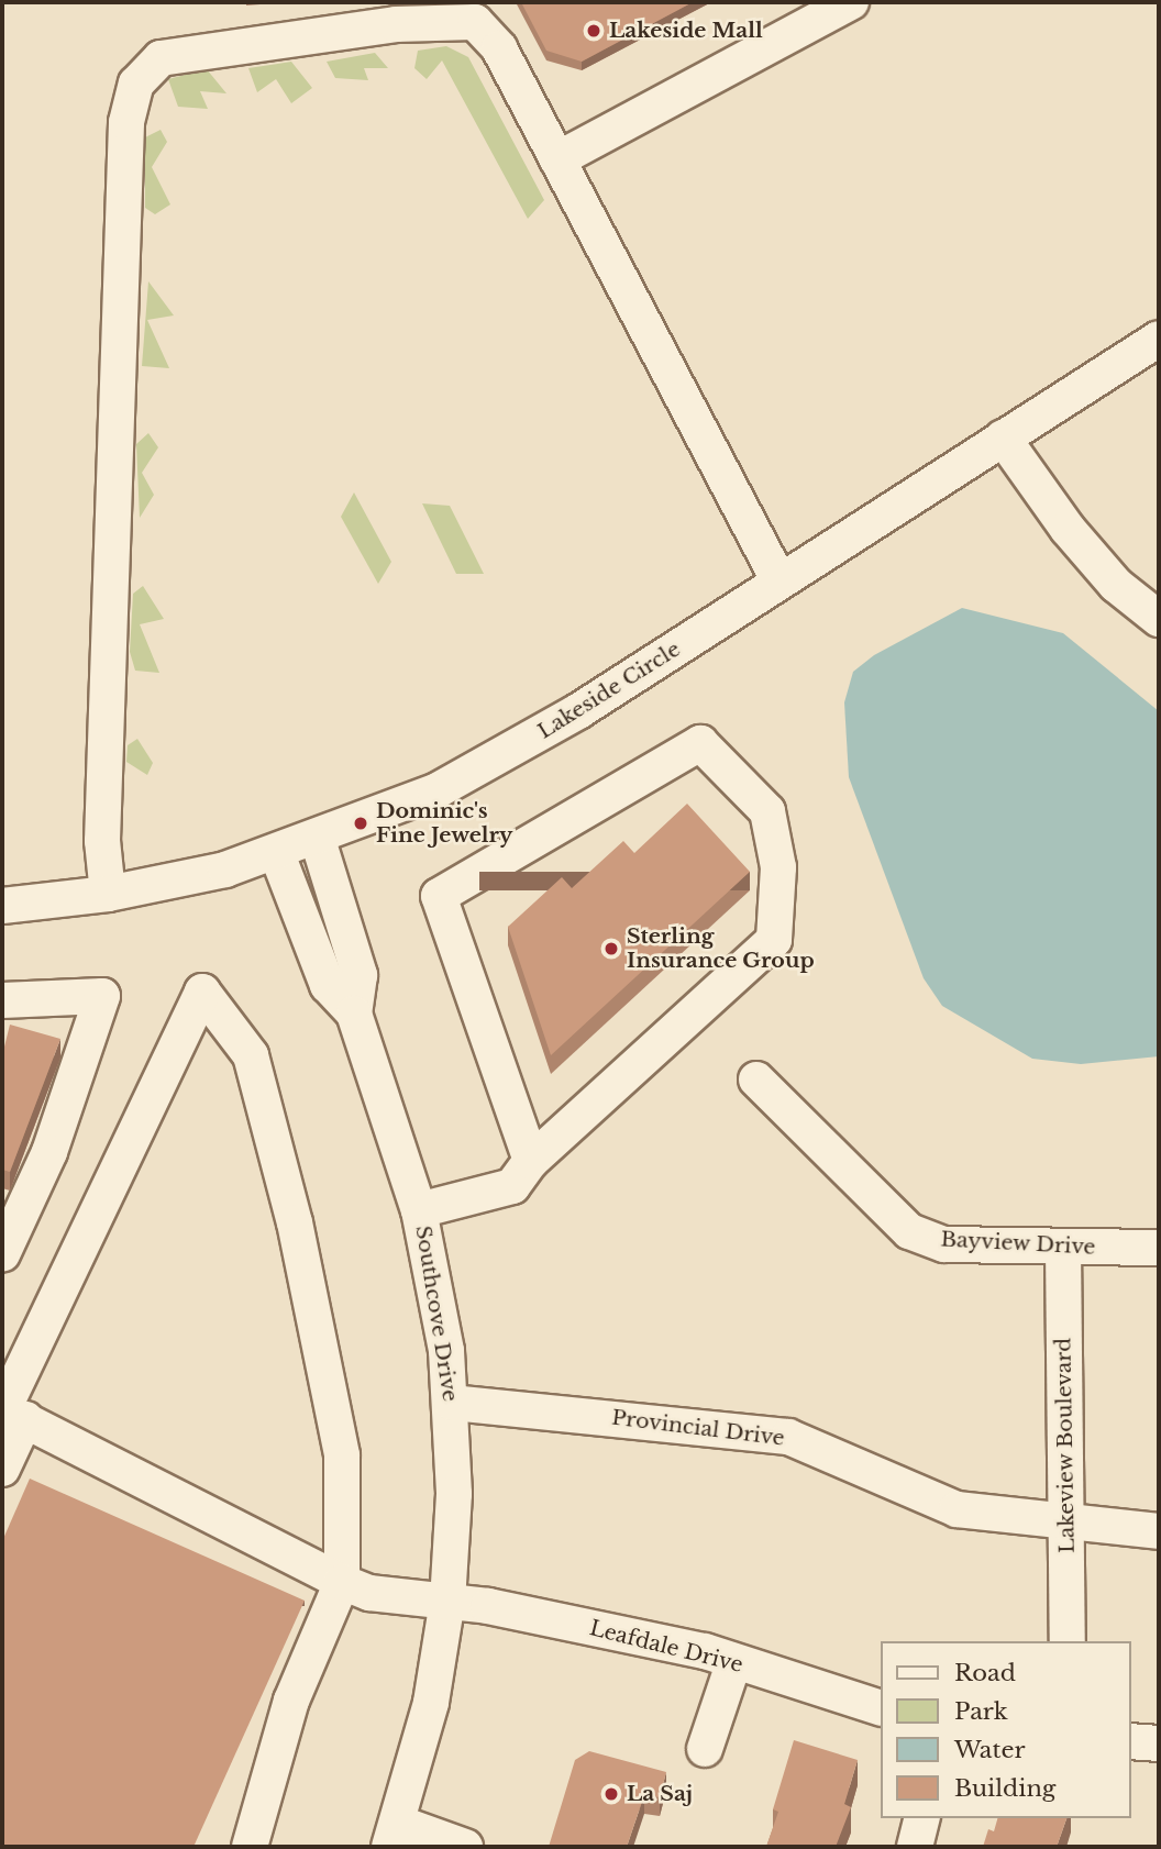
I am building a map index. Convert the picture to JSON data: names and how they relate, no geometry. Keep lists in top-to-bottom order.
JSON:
{
  "streets": {
    "street": [
      "Lakeside Circle",
      "Bayview Drive",
      "Southcove Drive",
      "Provincial Drive",
      "Lakeview Boulevard",
      "Leafdale Drive"
    ]
  },
  "crossings": [
    ["Lakeside Circle", "Southcove Drive"],
    ["Bayview Drive", "Lakeview Boulevard"],
    ["Southcove Drive", "Provincial Drive"],
    ["Southcove Drive", "Leafdale Drive"],
    ["Provincial Drive", "Lakeview Boulevard"]
  ],
  "places": [
    "Lakeside Mall",
    "Dominic's Fine Jewelry",
    "Sterling Insurance Group",
    "La Saj"
  ],
  "legend": [
    "Road",
    "Park",
    "Water",
    "Building"
  ]
}
